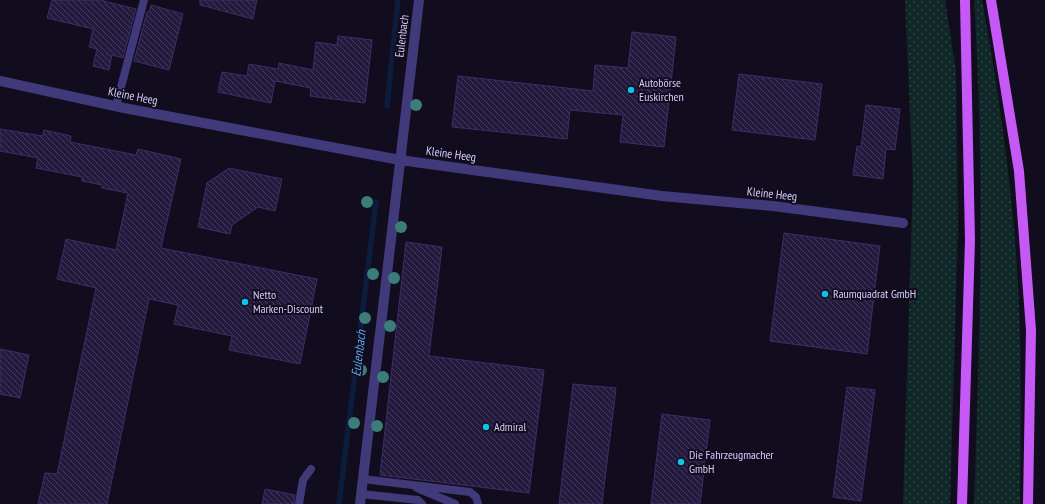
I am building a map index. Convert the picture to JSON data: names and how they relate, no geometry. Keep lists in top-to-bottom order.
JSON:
{
  "streets": {
    "street": ["Eulenbach", "Kleine Heeg"]
  },
  "crossings": [
    ["Eulenbach", "Kleine Heeg"]
  ],
  "water": ["Eulenbach"],
  "places": [
    "Autobörse Euskirchen",
    "Raumquadrat GmbH",
    "Netto Marken-Discount",
    "Admiral",
    "Die Fahrzeugmacher GmbH"
  ]
}
